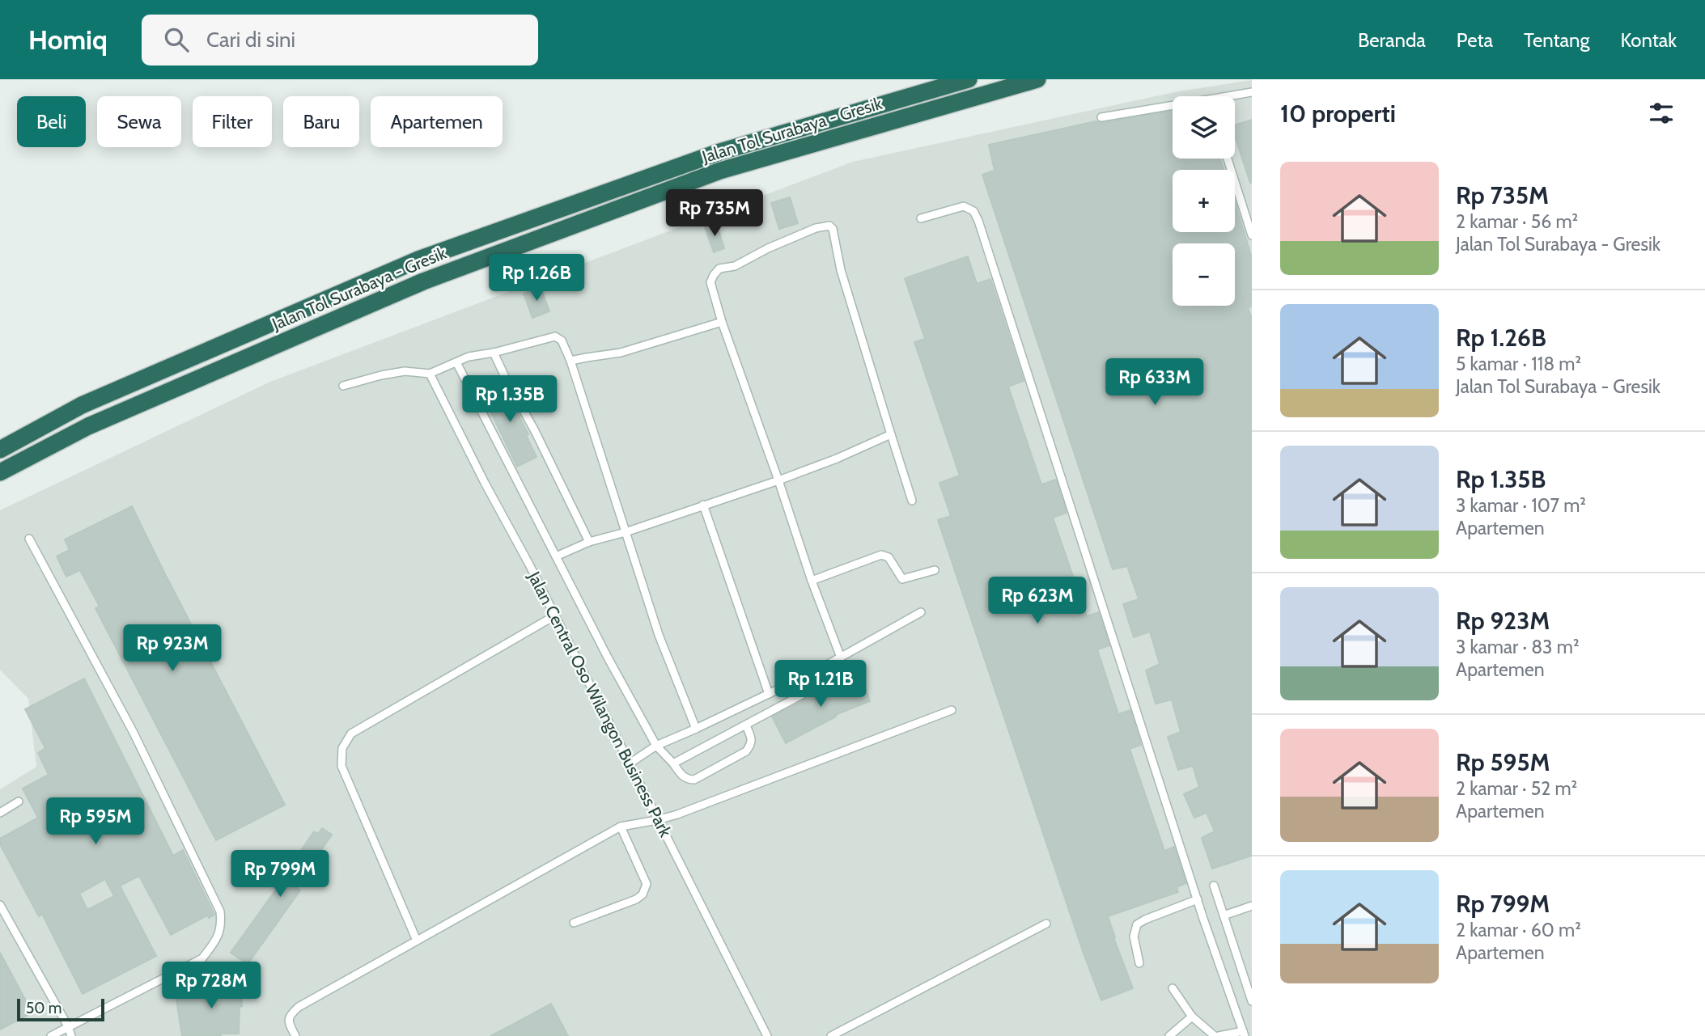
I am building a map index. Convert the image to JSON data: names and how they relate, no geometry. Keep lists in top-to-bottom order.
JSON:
{
  "streets": {
    "highway": ["Jalan Tol Surabaya - Gresik"],
    "lane": ["Jalan Central Oso Wilangon Business Park"]
  },
  "scale_bar": "50 m",
  "page": {
    "header": "Homiq",
    "search": "Cari di sini",
    "nav": [
      "Beranda",
      "Peta",
      "Tentang",
      "Kontak"
    ],
    "heading": "10 properti",
    "map_buttons": ["+", "−"],
    "chip": [
      "Beli",
      "Sewa",
      "Filter",
      "Baru",
      "Apartemen"
    ],
    "list": [
      {
        "name": "Rp 735M",
        "note": "2 kamar · 56 m² · Jalan Tol Surabaya - Gresik"
      },
      {
        "name": "Rp 1.26B",
        "note": "5 kamar · 118 m² · Jalan Tol Surabaya - Gresik"
      },
      {
        "name": "Rp 1.35B",
        "note": "3 kamar · 107 m² · Apartemen"
      },
      {
        "name": "Rp 923M",
        "note": "3 kamar · 83 m² · Apartemen"
      },
      {
        "name": "Rp 595M",
        "note": "2 kamar · 52 m² · Apartemen"
      },
      {
        "name": "Rp 799M",
        "note": "2 kamar · 60 m² · Apartemen"
      }
    ],
    "price": [
      "Rp 735M",
      "Rp 1.26B",
      "Rp 633M",
      "Rp 1.35B",
      "Rp 623M",
      "Rp 923M",
      "Rp 1.21B",
      "Rp 595M",
      "Rp 799M",
      "Rp 728M"
    ],
    "scale": "50 m"
  }
}
